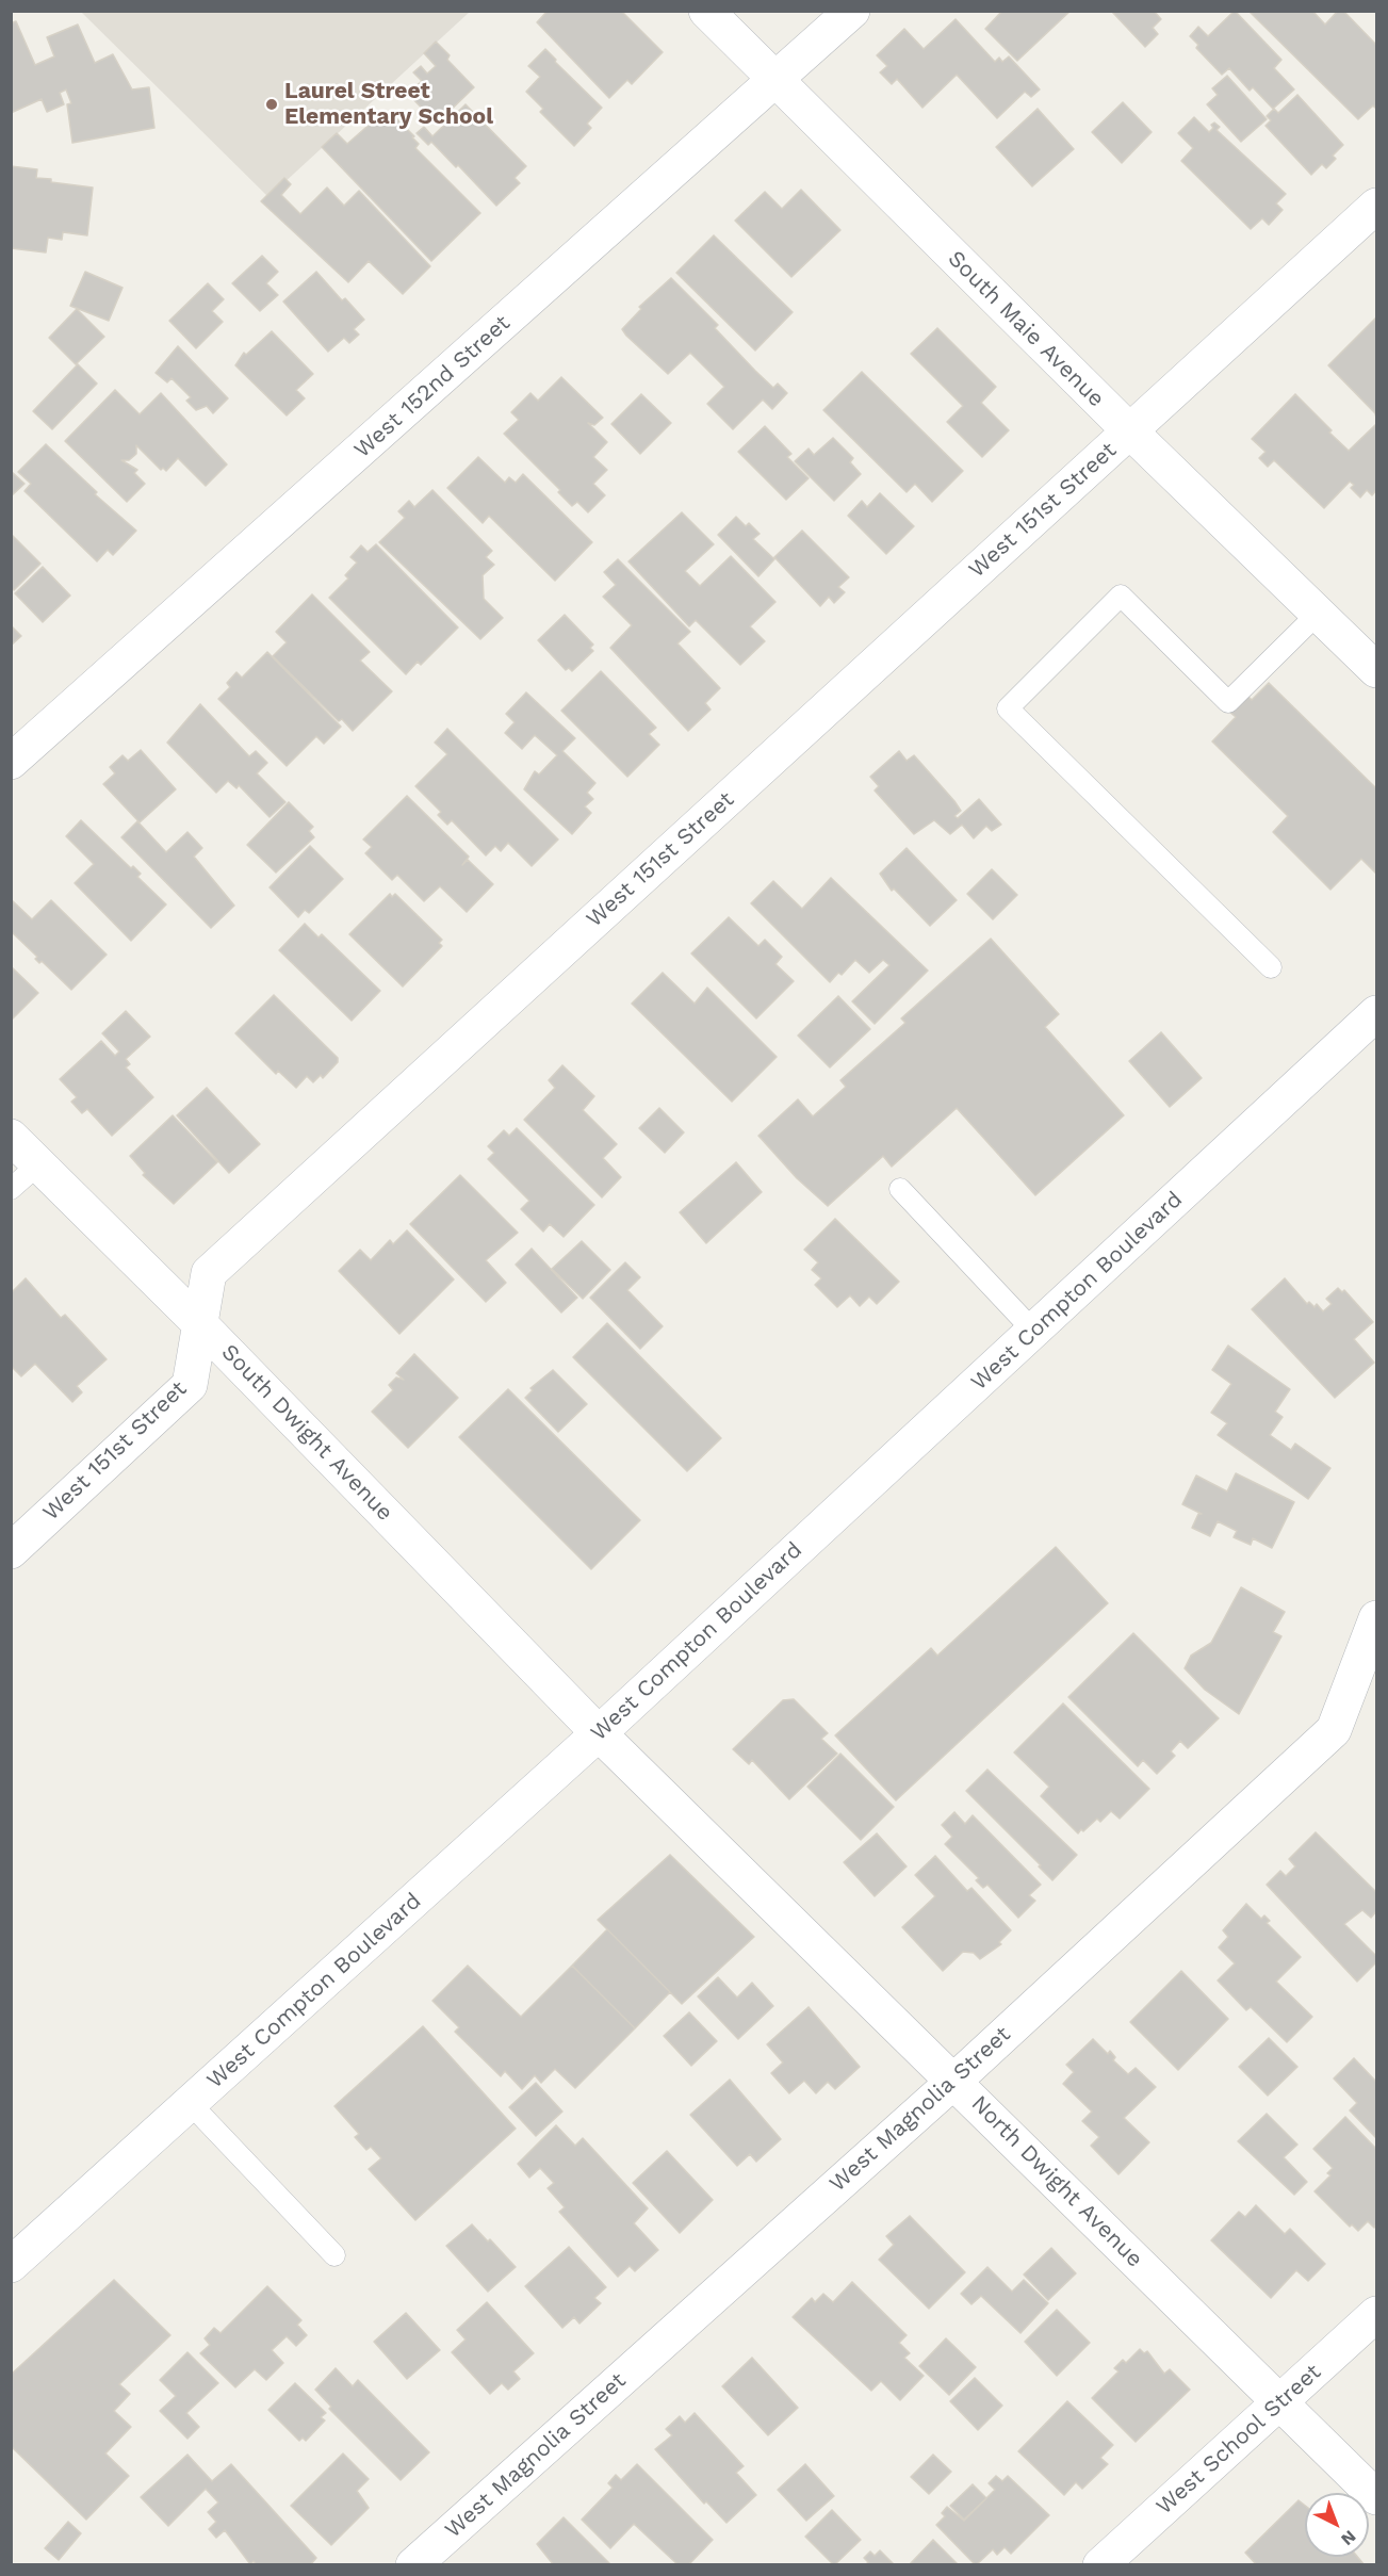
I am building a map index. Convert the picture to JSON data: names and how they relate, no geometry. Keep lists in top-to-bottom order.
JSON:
{
  "streets": {
    "street": [
      "South Maie Avenue",
      "West 152nd Street",
      "West 151st Street",
      "West Compton Boulevard",
      "South Dwight Avenue",
      "West Magnolia Street",
      "North Dwight Avenue",
      "West School Street"
    ]
  },
  "crossings": [
    ["South Maie Avenue", "West 152nd Street"],
    ["South Maie Avenue", "West 151st Street"],
    ["West 151st Street", "South Dwight Avenue"],
    ["West Compton Boulevard", "South Dwight Avenue"],
    ["West Compton Boulevard", "North Dwight Avenue"],
    ["South Dwight Avenue", "North Dwight Avenue"],
    ["West Magnolia Street", "North Dwight Avenue"],
    ["North Dwight Avenue", "West School Street"]
  ],
  "places": ["Laurel Street Elementary School"],
  "north": "bottom right"
}
